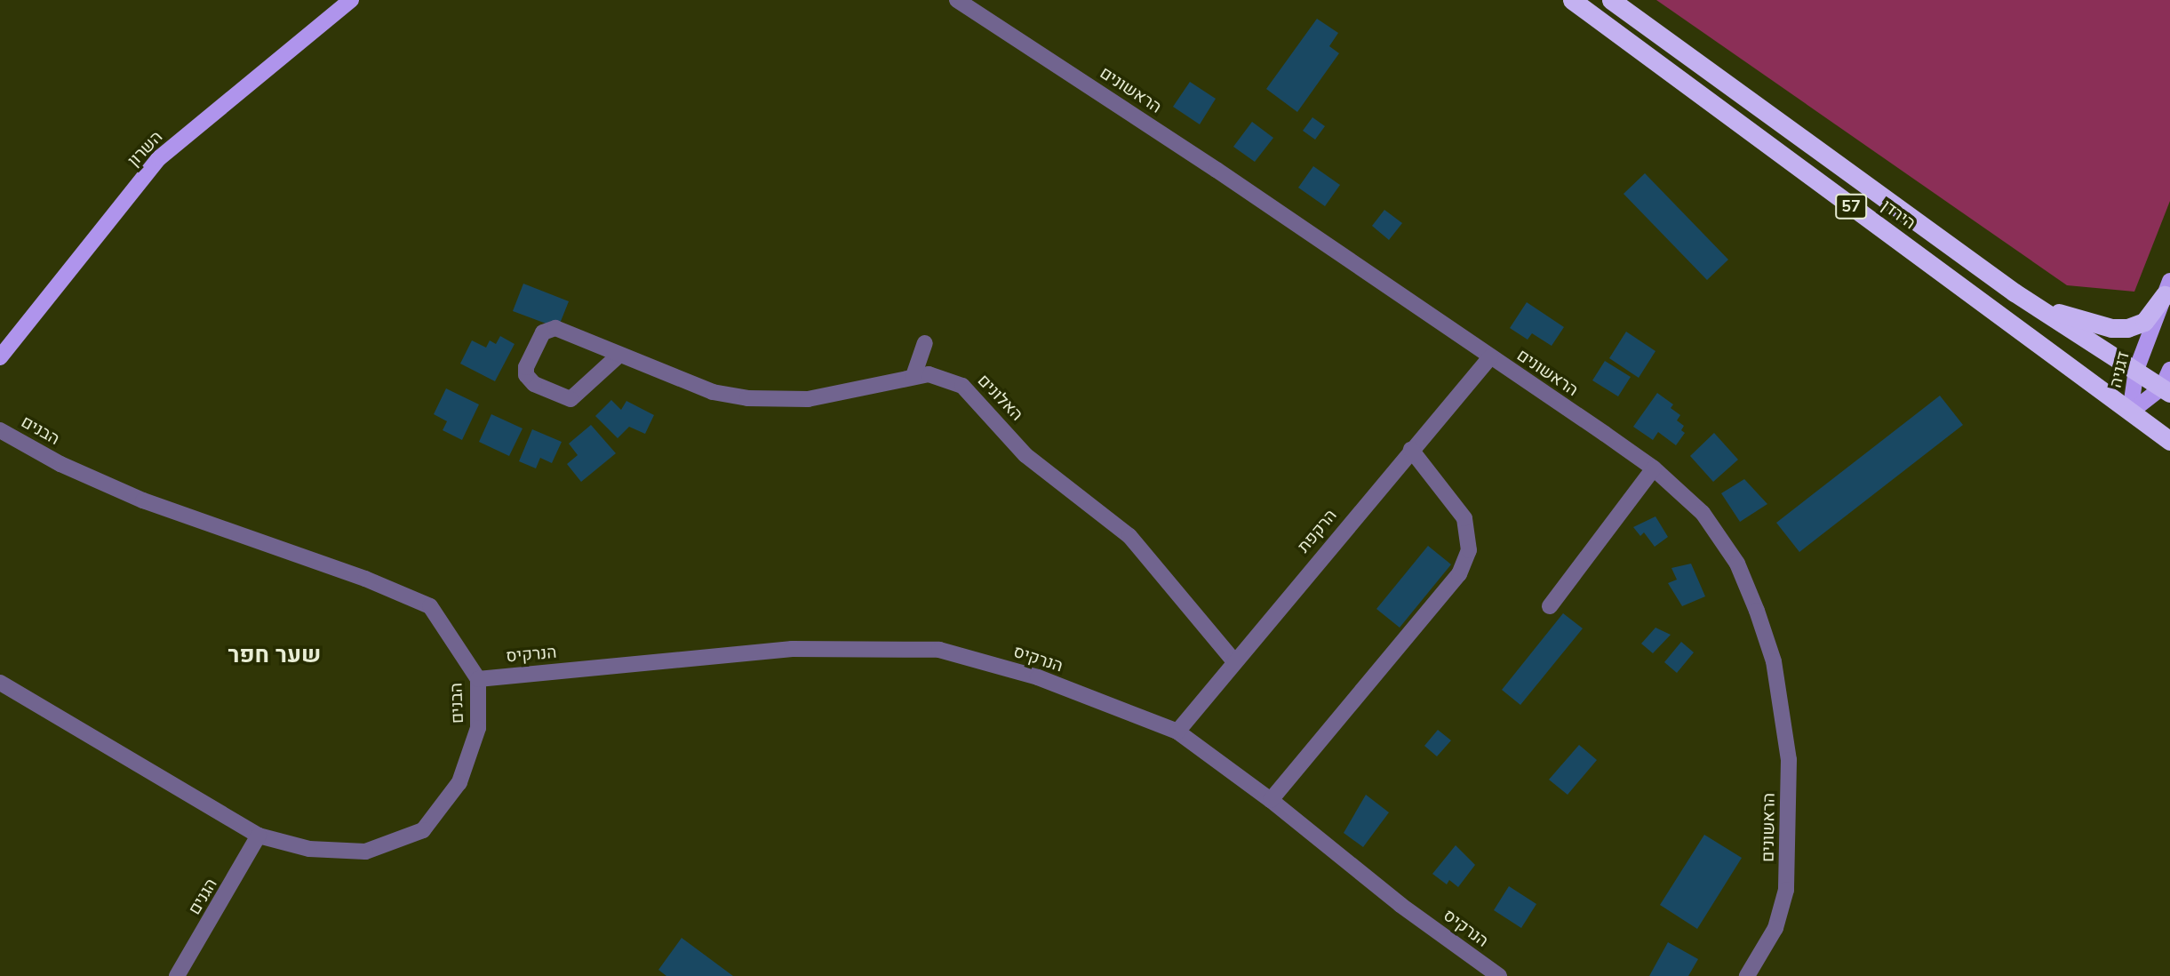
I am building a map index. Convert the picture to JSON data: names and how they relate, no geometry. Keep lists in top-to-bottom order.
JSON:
{
  "streets": {
    "highway": ["57", "הירדן"],
    "main road": ["השרון", "דגניה"],
    "street": [
      "הראשונים",
      "האלונים",
      "הבנים",
      "הרקפת",
      "הנרקיס",
      "הגנים"
    ]
  },
  "crossings": [
    ["הראשונים", "הרקפת"],
    ["הירדן", "דגניה"],
    ["האלונים", "הרקפת"],
    ["הבנים", "הנרקיס"],
    ["הבנים", "הגנים"],
    ["הרקפת", "הנרקיס"]
  ],
  "districts": ["שער חפר"]
}
